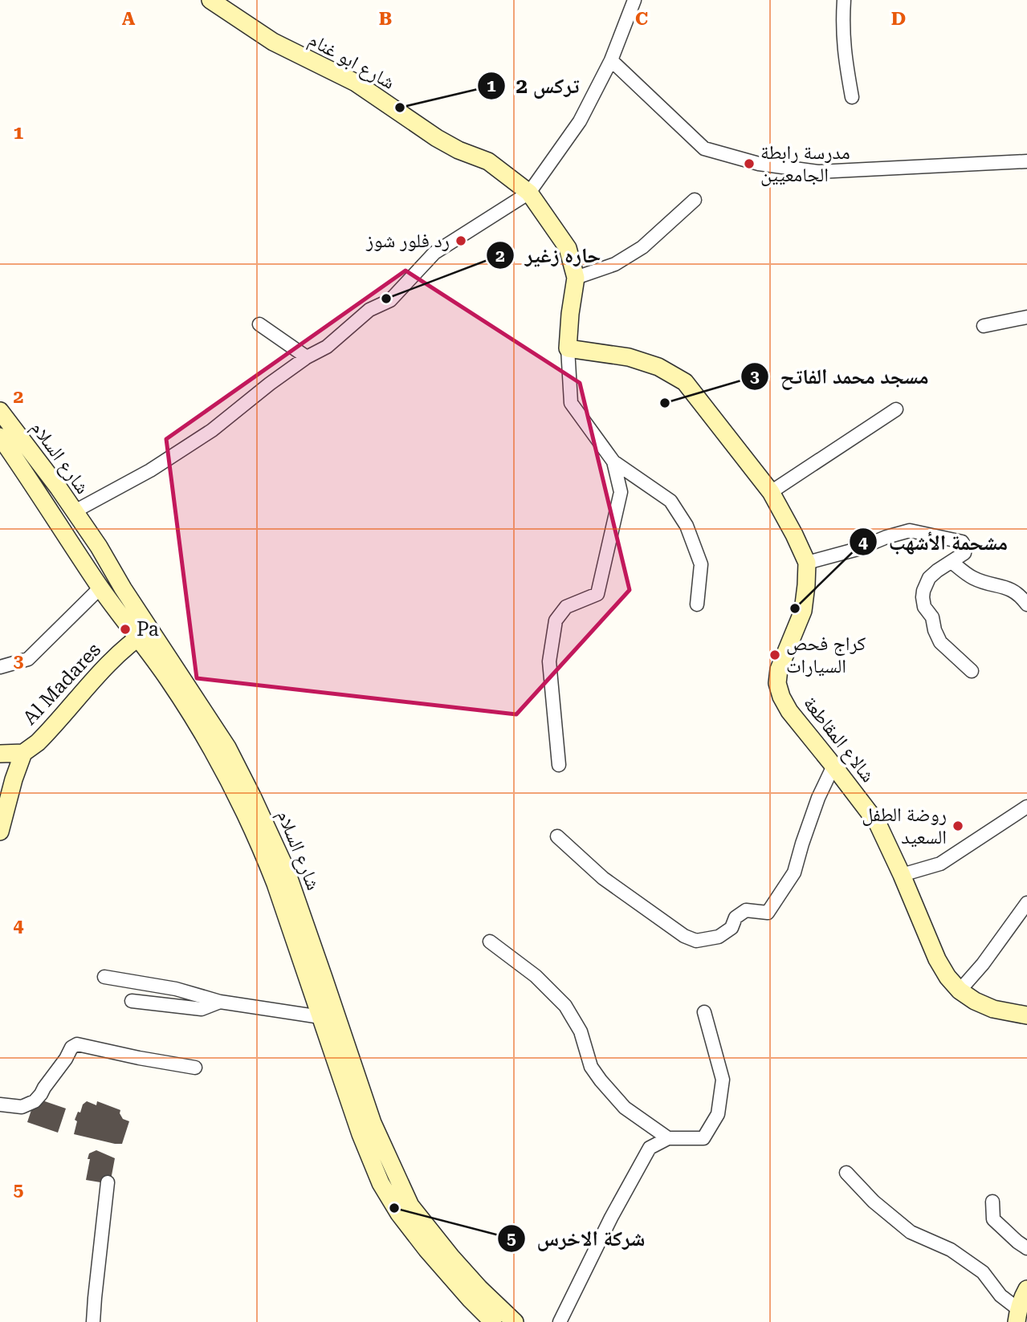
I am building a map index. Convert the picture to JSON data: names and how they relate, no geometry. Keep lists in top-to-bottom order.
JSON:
{
  "streets": {
    "main road": [
      "شارع ابو غنام",
      "شارع السلام",
      "Al Madares",
      "شالاع المقاطعة"
    ]
  },
  "crossings": [
    ["شارع ابو غنام", "شالاع المقاطعة"],
    ["شارع السلام", "Al Madares"]
  ],
  "places": [
    "تركس 2",
    "مدرسة رابطة الجامعيين",
    "رد فلور شوز",
    "حاره زغير",
    "مسجد محمد الفاتح",
    "مشحمة الأشهب",
    "Pa",
    "كراج فحص السيارات",
    "روضة الطفل السعيد",
    "شركة الاخرس"
  ],
  "grid": {
    "columns": [
      "A",
      "B",
      "C",
      "D"
    ],
    "rows": [
      "1",
      "2",
      "3",
      "4",
      "5"
    ]
  }
}
